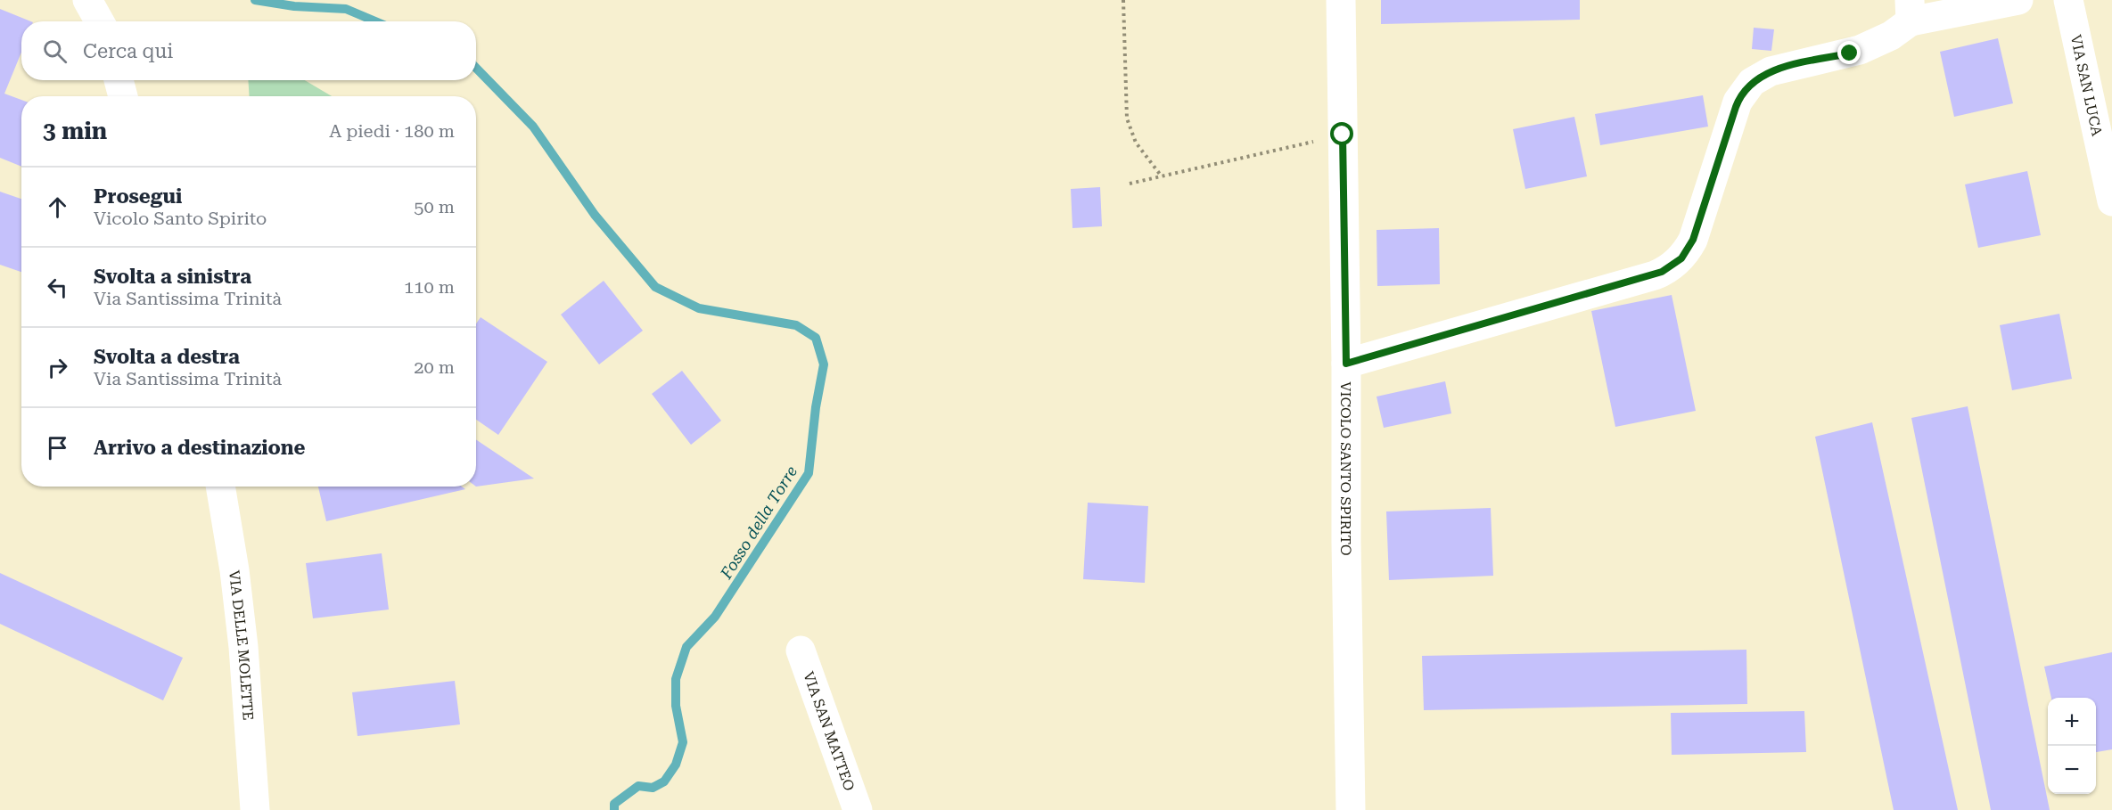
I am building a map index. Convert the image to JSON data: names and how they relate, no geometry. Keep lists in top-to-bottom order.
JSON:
{
  "streets": {
    "street": [
      "VIA SAN LUCA",
      "VICOLO SANTO SPIRITO",
      "VIA DELLE MOLETTE",
      "VIA SAN MATTEO"
    ]
  },
  "water": ["Fosso della Torre"],
  "page": {
    "search": "Cerca qui",
    "heading": ["3 min", "A piedi · 180 m"],
    "list": [
      ["Prosegui", "Vicolo Santo Spirito", "50 m"],
      ["Svolta a sinistra", "Via Santissima Trinità", "110 m"],
      ["Svolta a destra", "Via Santissima Trinità", "20 m"],
      "Arrivo a destinazione"
    ],
    "map_buttons": ["+", "−"]
  }
}
